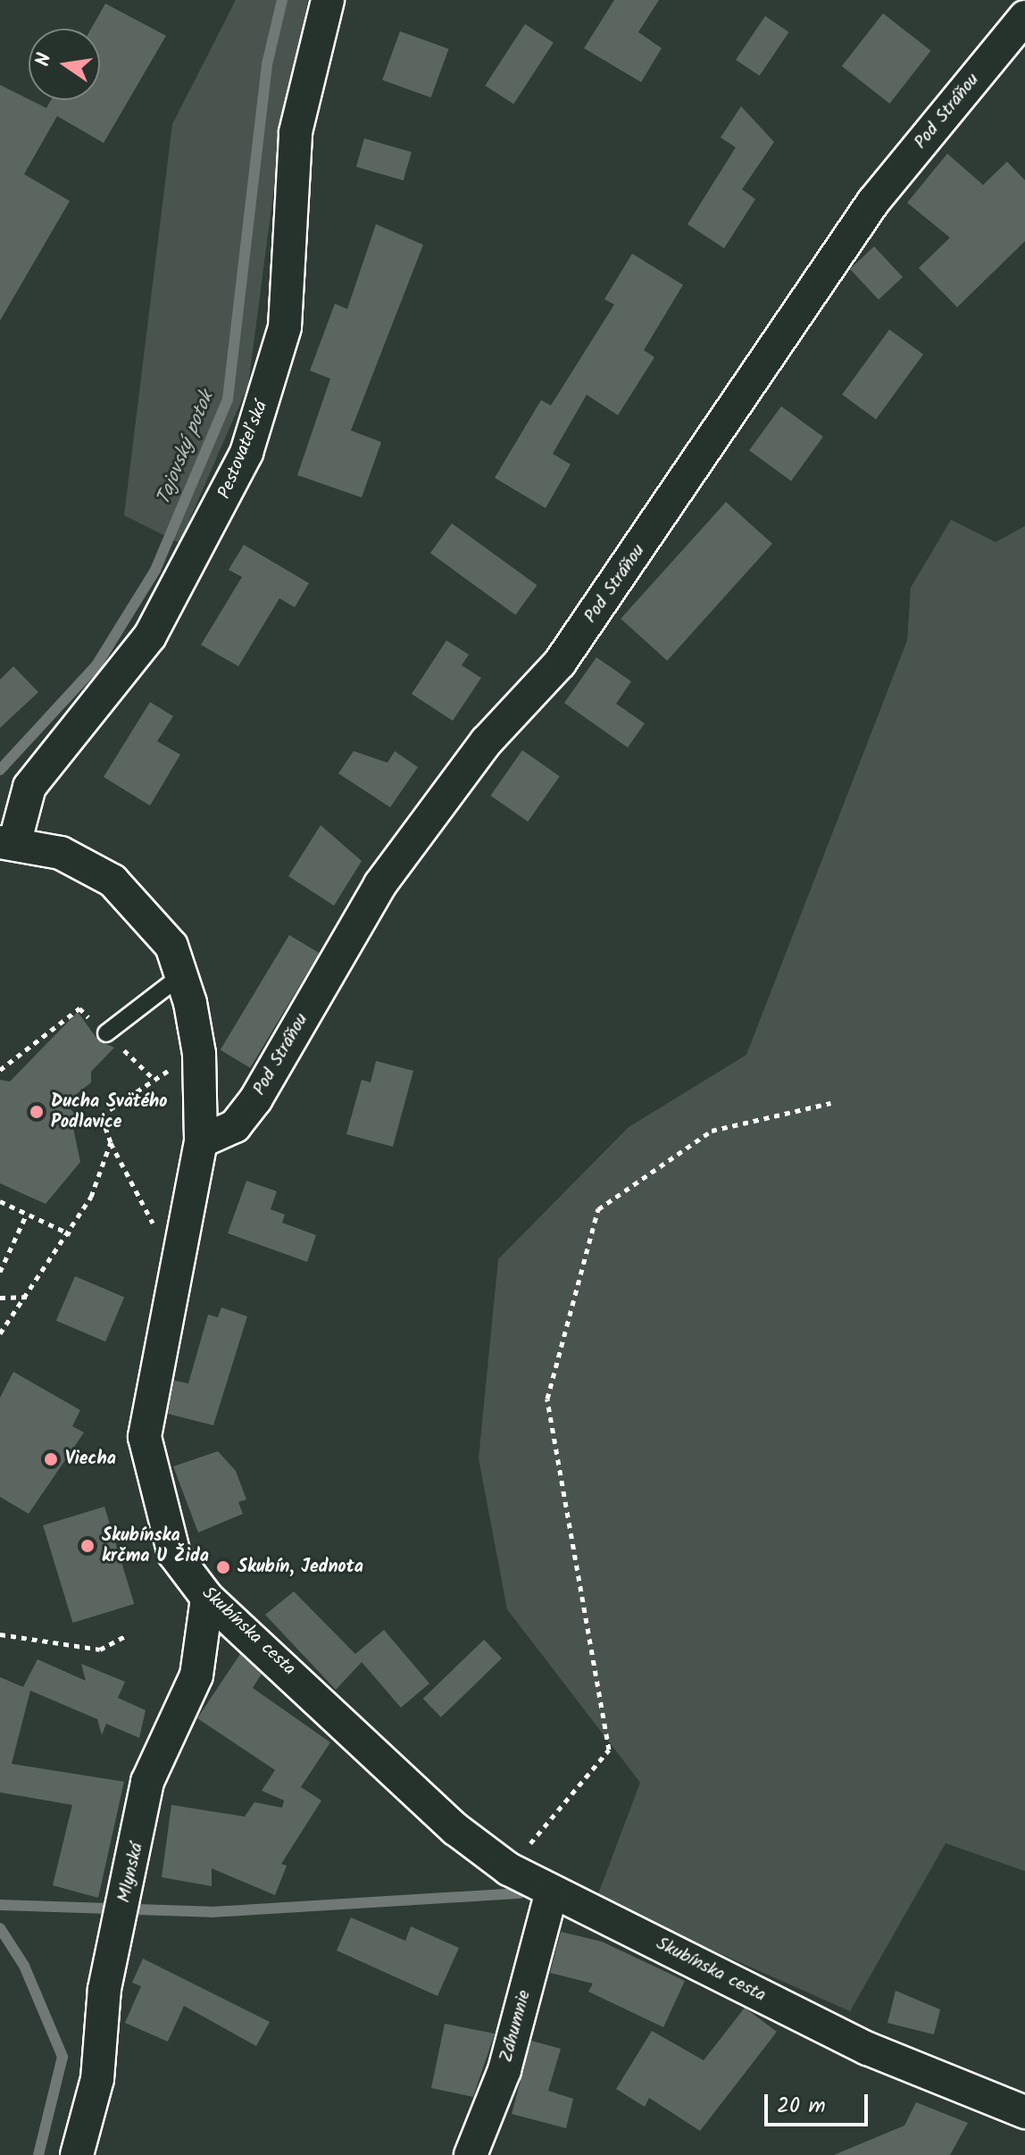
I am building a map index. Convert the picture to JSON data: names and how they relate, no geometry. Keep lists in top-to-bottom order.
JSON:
{
  "streets": {
    "street": [
      "Pod Stráňou",
      "Pestovateľská",
      "Skubínska cesta",
      "Mlynská",
      "Záhumnie"
    ]
  },
  "crossings": [
    ["Pod Stráňou", "Skubínska cesta"],
    ["Pestovateľská", "Skubínska cesta"],
    ["Skubínska cesta", "Mlynská"],
    ["Skubínska cesta", "Záhumnie"]
  ],
  "water": ["Tajovský potok"],
  "places": [
    "Ducha Svätého Podlavice",
    "Viecha",
    "Skubínska krčma U Žida",
    "Skubín, Jednota"
  ],
  "scale_bar": "20 m",
  "north": "left"
}
